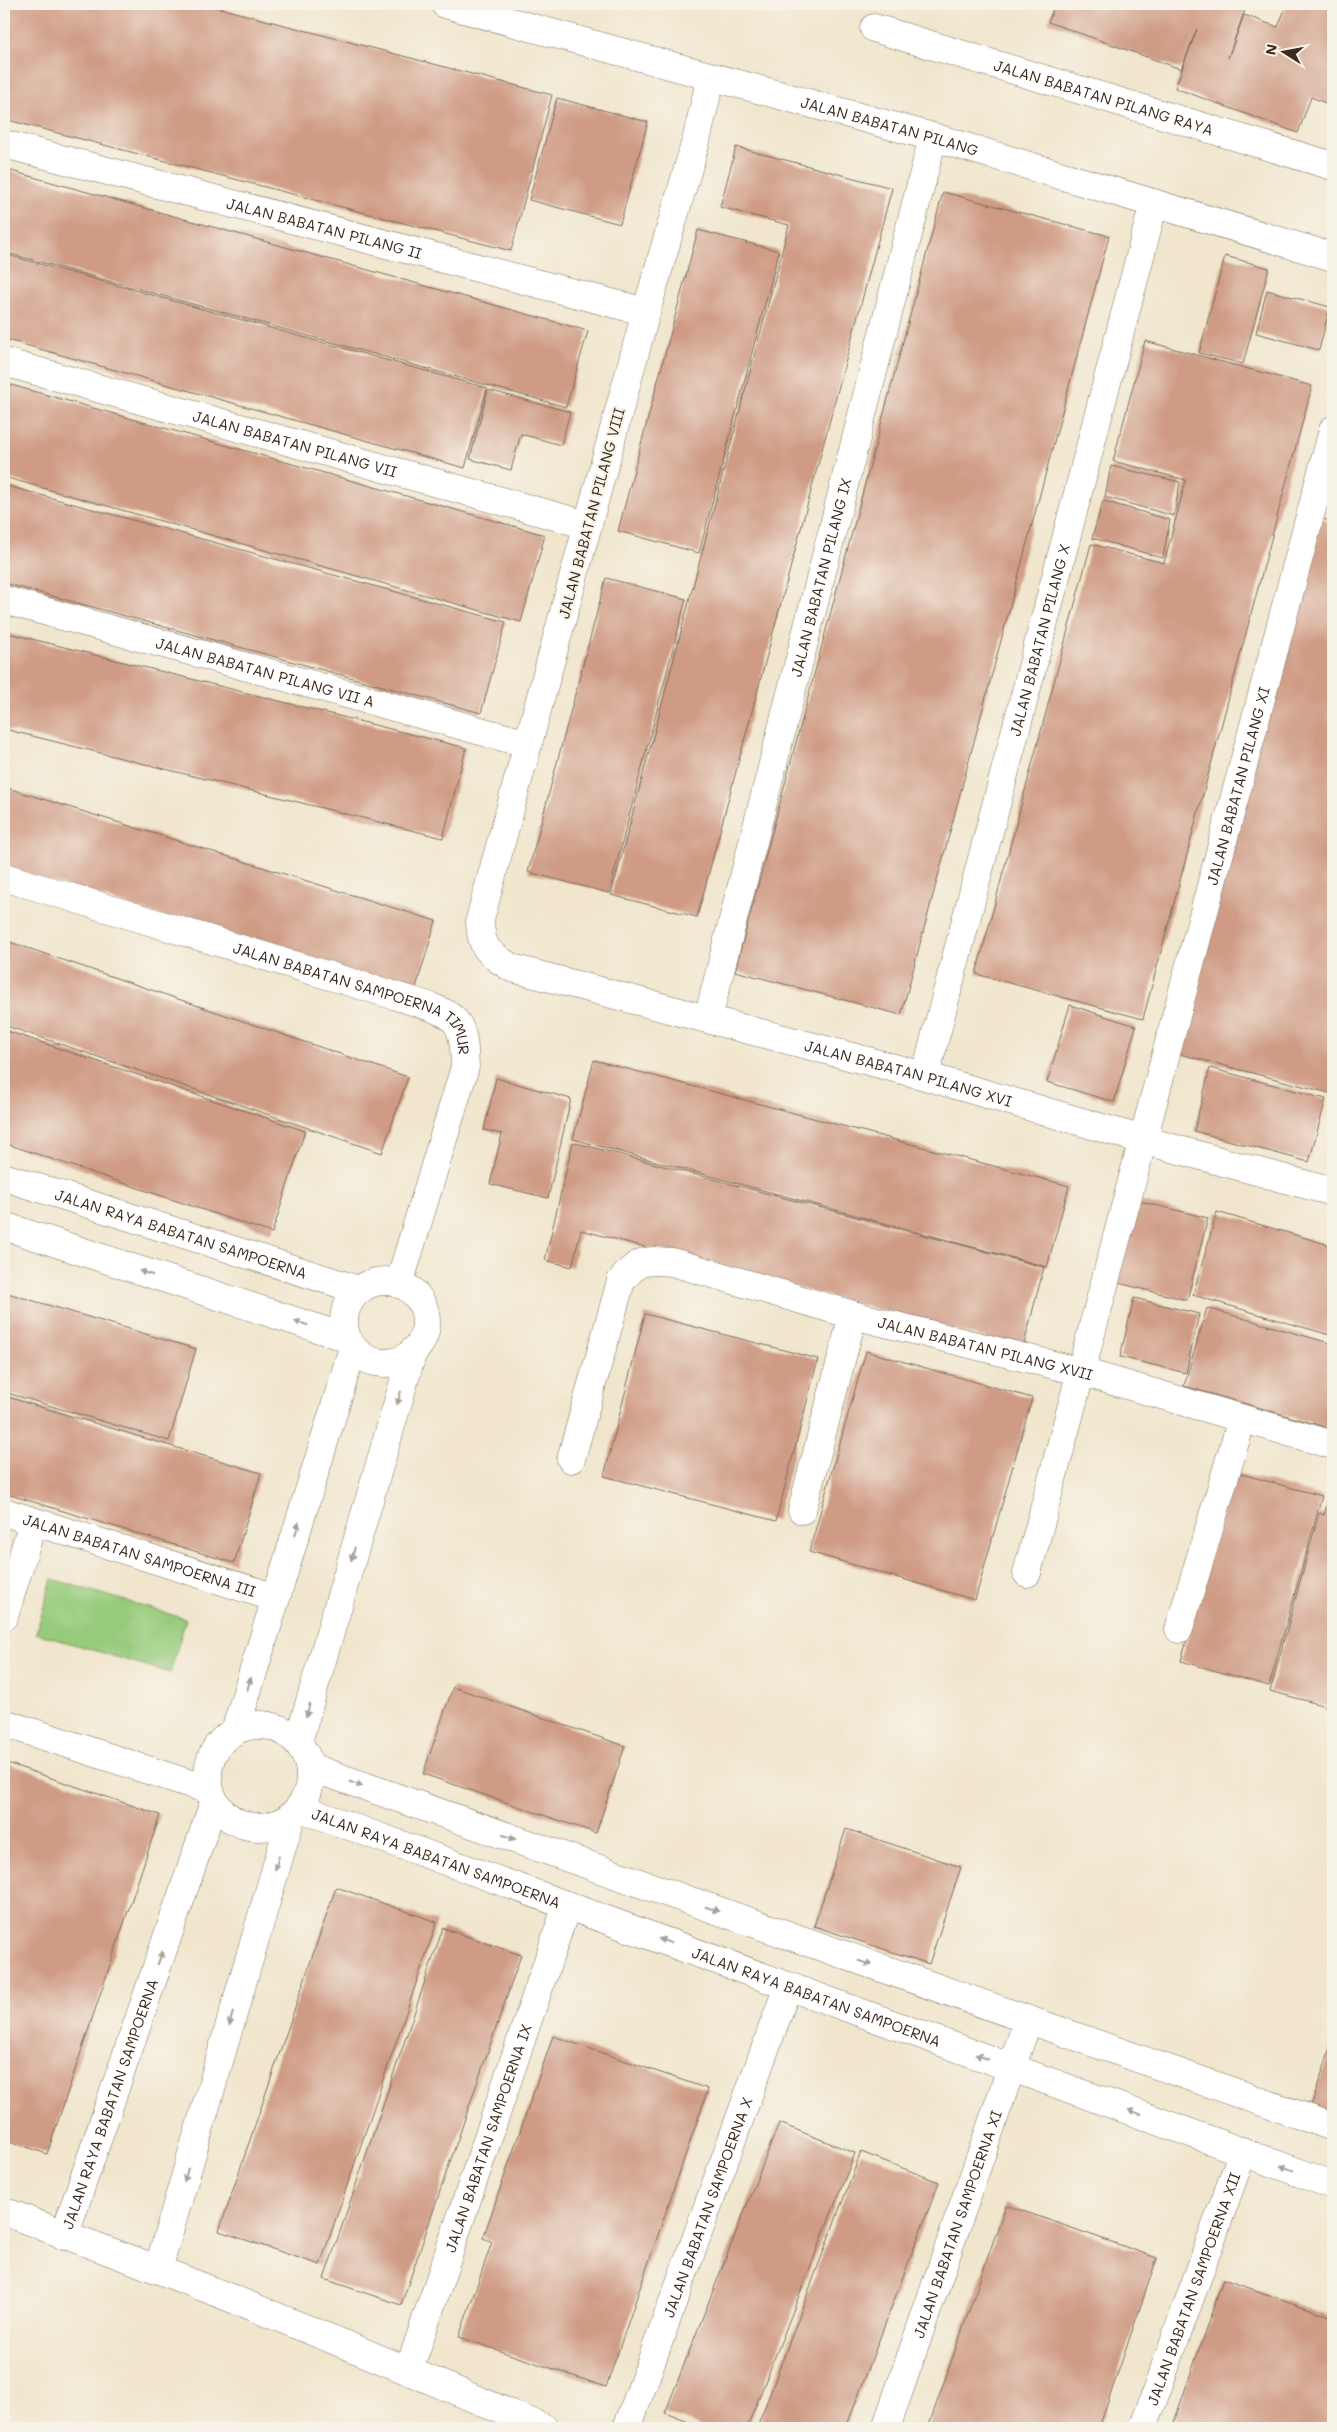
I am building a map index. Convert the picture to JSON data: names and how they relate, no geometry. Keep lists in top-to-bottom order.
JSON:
{
  "streets": {
    "street": [
      "JALAN BABATAN PILANG RAYA",
      "JALAN BABATAN PILANG",
      "JALAN BABATAN PILANG II",
      "JALAN BABATAN PILANG VII",
      "JALAN BABATAN PILANG VIII",
      "JALAN BABATAN PILANG IX",
      "JALAN BABATAN PILANG X",
      "JALAN BABATAN PILANG VII A",
      "JALAN BABATAN PILANG XI",
      "JALAN BABATAN SAMPOERNA TIMUR",
      "JALAN BABATAN PILANG XVI",
      "JALAN RAYA BABATAN SAMPOERNA",
      "JALAN BABATAN PILANG XVII",
      "JALAN BABATAN SAMPOERNA III",
      "JALAN BABATAN SAMPOERNA IX",
      "JALAN BABATAN SAMPOERNA X",
      "JALAN BABATAN SAMPOERNA XI",
      "JALAN BABATAN SAMPOERNA XII"
    ]
  },
  "crossings": [
    ["JALAN BABATAN PILANG", "JALAN BABATAN PILANG VIII"],
    ["JALAN BABATAN PILANG", "JALAN BABATAN PILANG IX"],
    ["JALAN BABATAN PILANG", "JALAN BABATAN PILANG X"],
    ["JALAN BABATAN PILANG II", "JALAN BABATAN PILANG VIII"],
    ["JALAN BABATAN PILANG VII", "JALAN BABATAN PILANG VIII"],
    ["JALAN BABATAN PILANG VIII", "JALAN BABATAN PILANG VII A"],
    ["JALAN BABATAN PILANG VIII", "JALAN BABATAN PILANG XVI"],
    ["JALAN BABATAN PILANG IX", "JALAN BABATAN PILANG XVI"],
    ["JALAN BABATAN PILANG X", "JALAN BABATAN PILANG XVI"],
    ["JALAN BABATAN PILANG XI", "JALAN BABATAN PILANG XVI"],
    ["JALAN BABATAN PILANG XI", "JALAN BABATAN PILANG XVII"],
    ["JALAN BABATAN SAMPOERNA TIMUR", "JALAN RAYA BABATAN SAMPOERNA"],
    ["JALAN RAYA BABATAN SAMPOERNA", "JALAN BABATAN SAMPOERNA IX"],
    ["JALAN RAYA BABATAN SAMPOERNA", "JALAN BABATAN SAMPOERNA X"],
    ["JALAN RAYA BABATAN SAMPOERNA", "JALAN BABATAN SAMPOERNA XI"],
    ["JALAN RAYA BABATAN SAMPOERNA", "JALAN BABATAN SAMPOERNA XII"]
  ],
  "north": "left"
}
